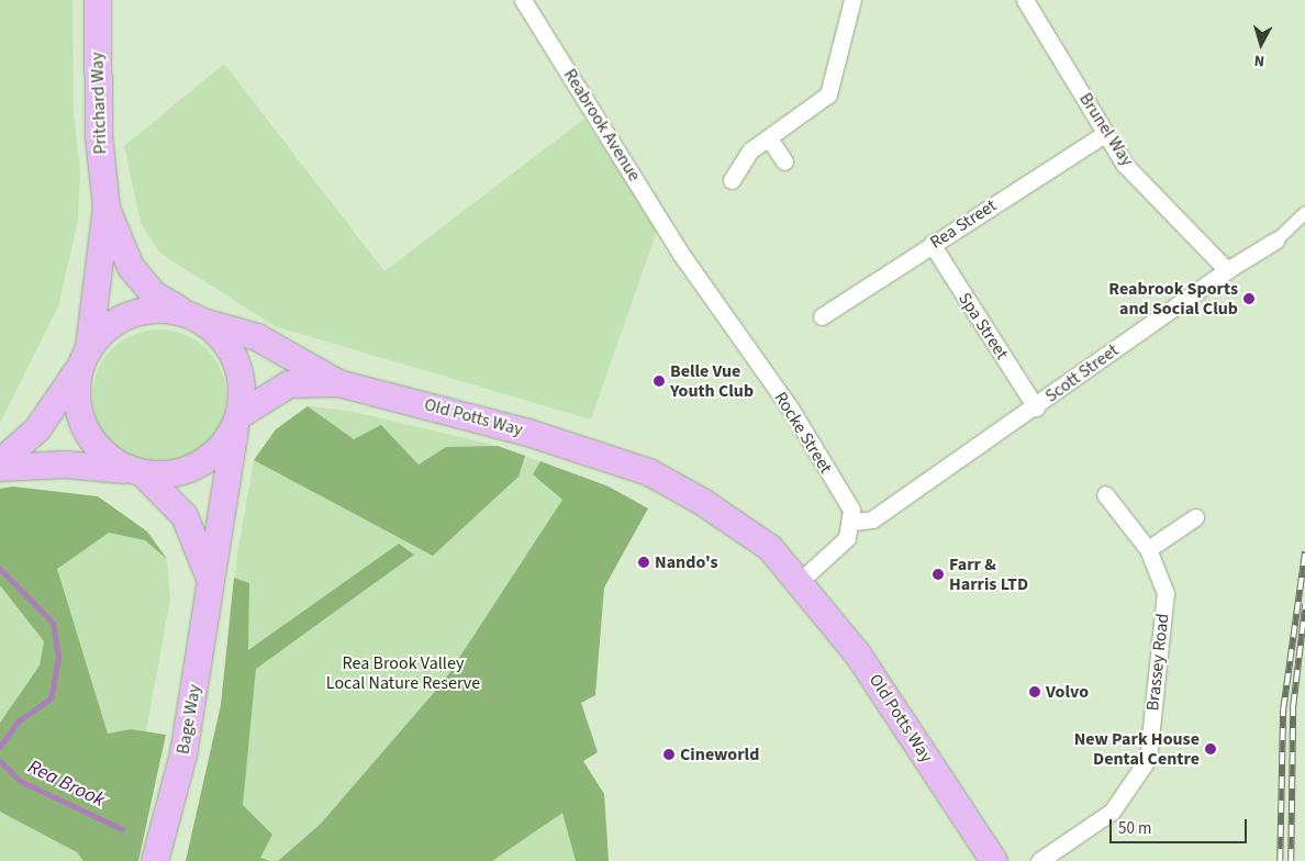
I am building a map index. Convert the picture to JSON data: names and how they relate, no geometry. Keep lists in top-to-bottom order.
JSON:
{
  "streets": {
    "main road": ["Pritchard Way", "Old Potts Way", "Bage Way"],
    "street": [
      "Reabrook Avenue",
      "Brunel Way",
      "Rea Street",
      "Spa Street",
      "Scott Street",
      "Rocke Street",
      "Brassey Road"
    ]
  },
  "crossings": [
    ["Pritchard Way", "Old Potts Way"],
    ["Pritchard Way", "Bage Way"],
    ["Reabrook Avenue", "Rocke Street"],
    ["Brunel Way", "Rea Street"],
    ["Brunel Way", "Scott Street"],
    ["Rea Street", "Spa Street"],
    ["Spa Street", "Scott Street"],
    ["Scott Street", "Rocke Street"],
    ["Old Potts Way", "Bage Way"]
  ],
  "water": ["Rea Brook"],
  "parks": ["Rea Brook Valley Local Nature Reserve"],
  "places": [
    "Reabrook Sports and Social Club",
    "Belle Vue Youth Club",
    "Nando's",
    "Farr & Harris LTD",
    "Volvo",
    "New Park House Dental Centre",
    "Cineworld"
  ],
  "scale_bar": "50 m",
  "north": "bottom"
}
